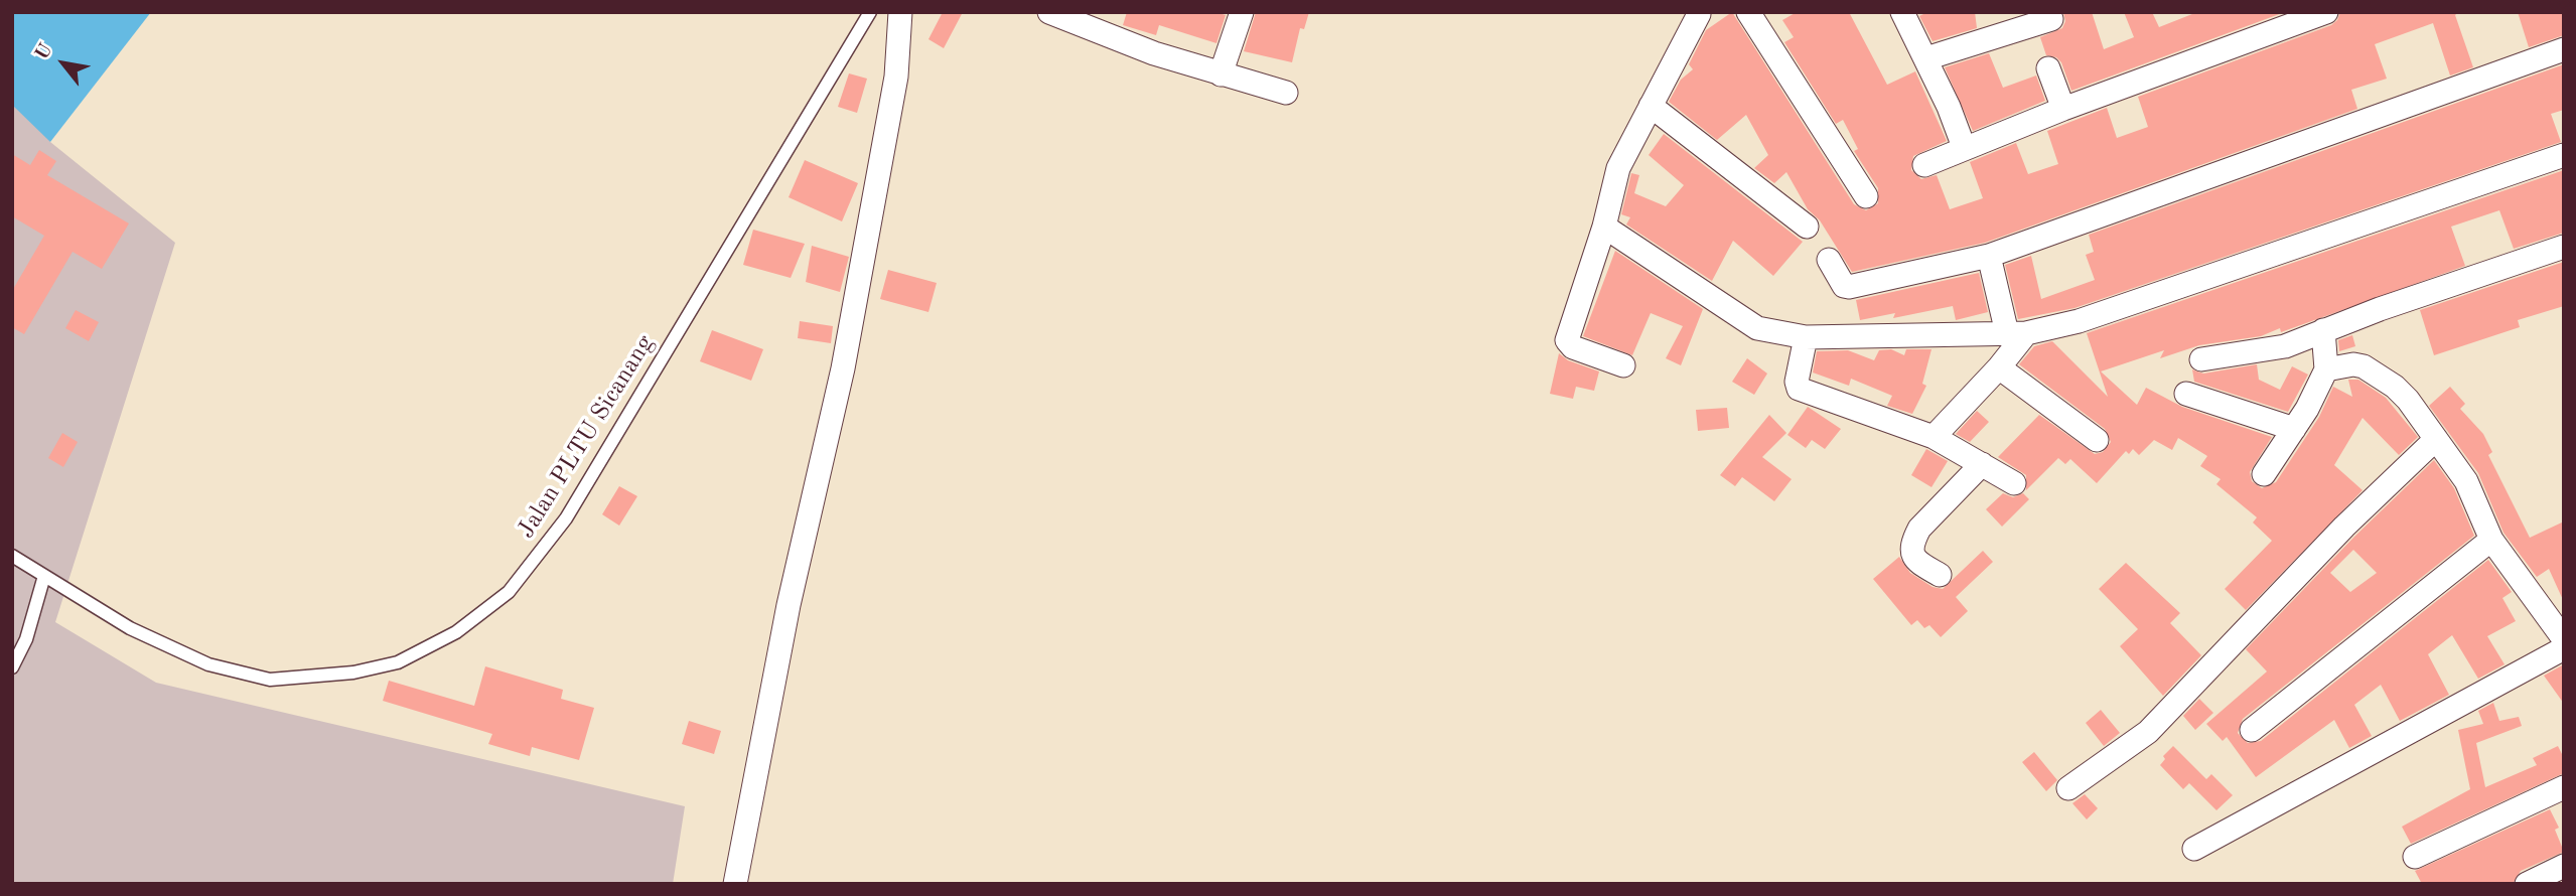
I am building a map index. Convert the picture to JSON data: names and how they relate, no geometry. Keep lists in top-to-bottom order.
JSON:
{
  "streets": {
    "lane": ["Jalan PLTU Sicanang"]
  },
  "north": "top left"
}
